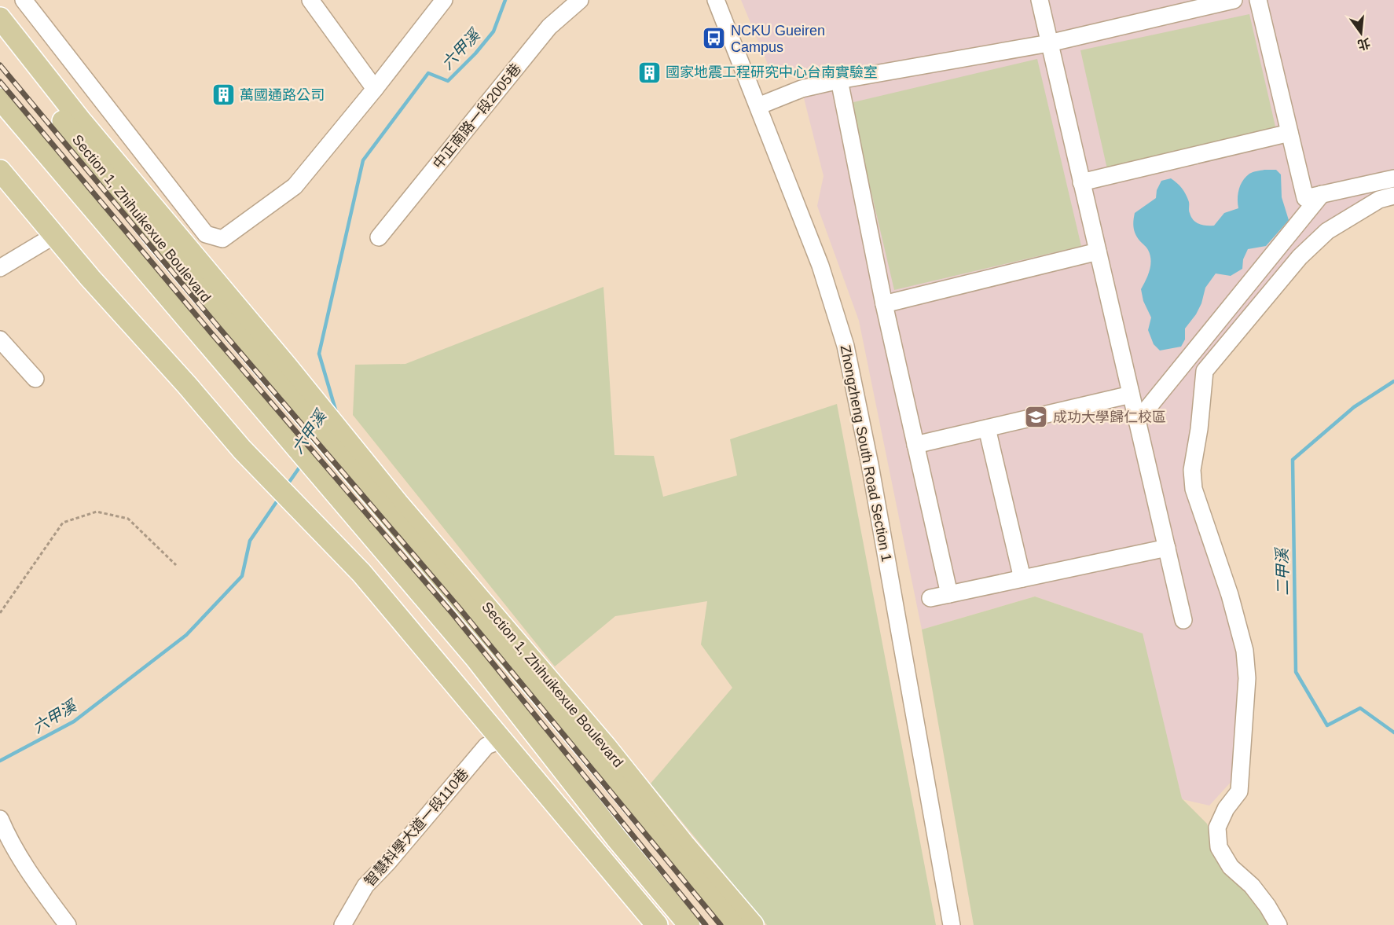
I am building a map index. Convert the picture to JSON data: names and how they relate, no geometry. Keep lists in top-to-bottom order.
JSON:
{
  "streets": {
    "main road": ["Section 1, Zhihuikexue Boulevard"],
    "street": ["中正南路一段2005巷", "Zhongzheng South Road Section 1", "智慧科學大道一段110巷"]
  },
  "water": ["六甲溪", "二甲溪"],
  "places": {
    "bus stop": ["NCKU Gueiren Campus"],
    "building": ["國家地震工程研究中心台南實驗室", "萬國通路公司"],
    "school or university": ["成功大學歸仁校區"]
  },
  "north": "bottom"
}
